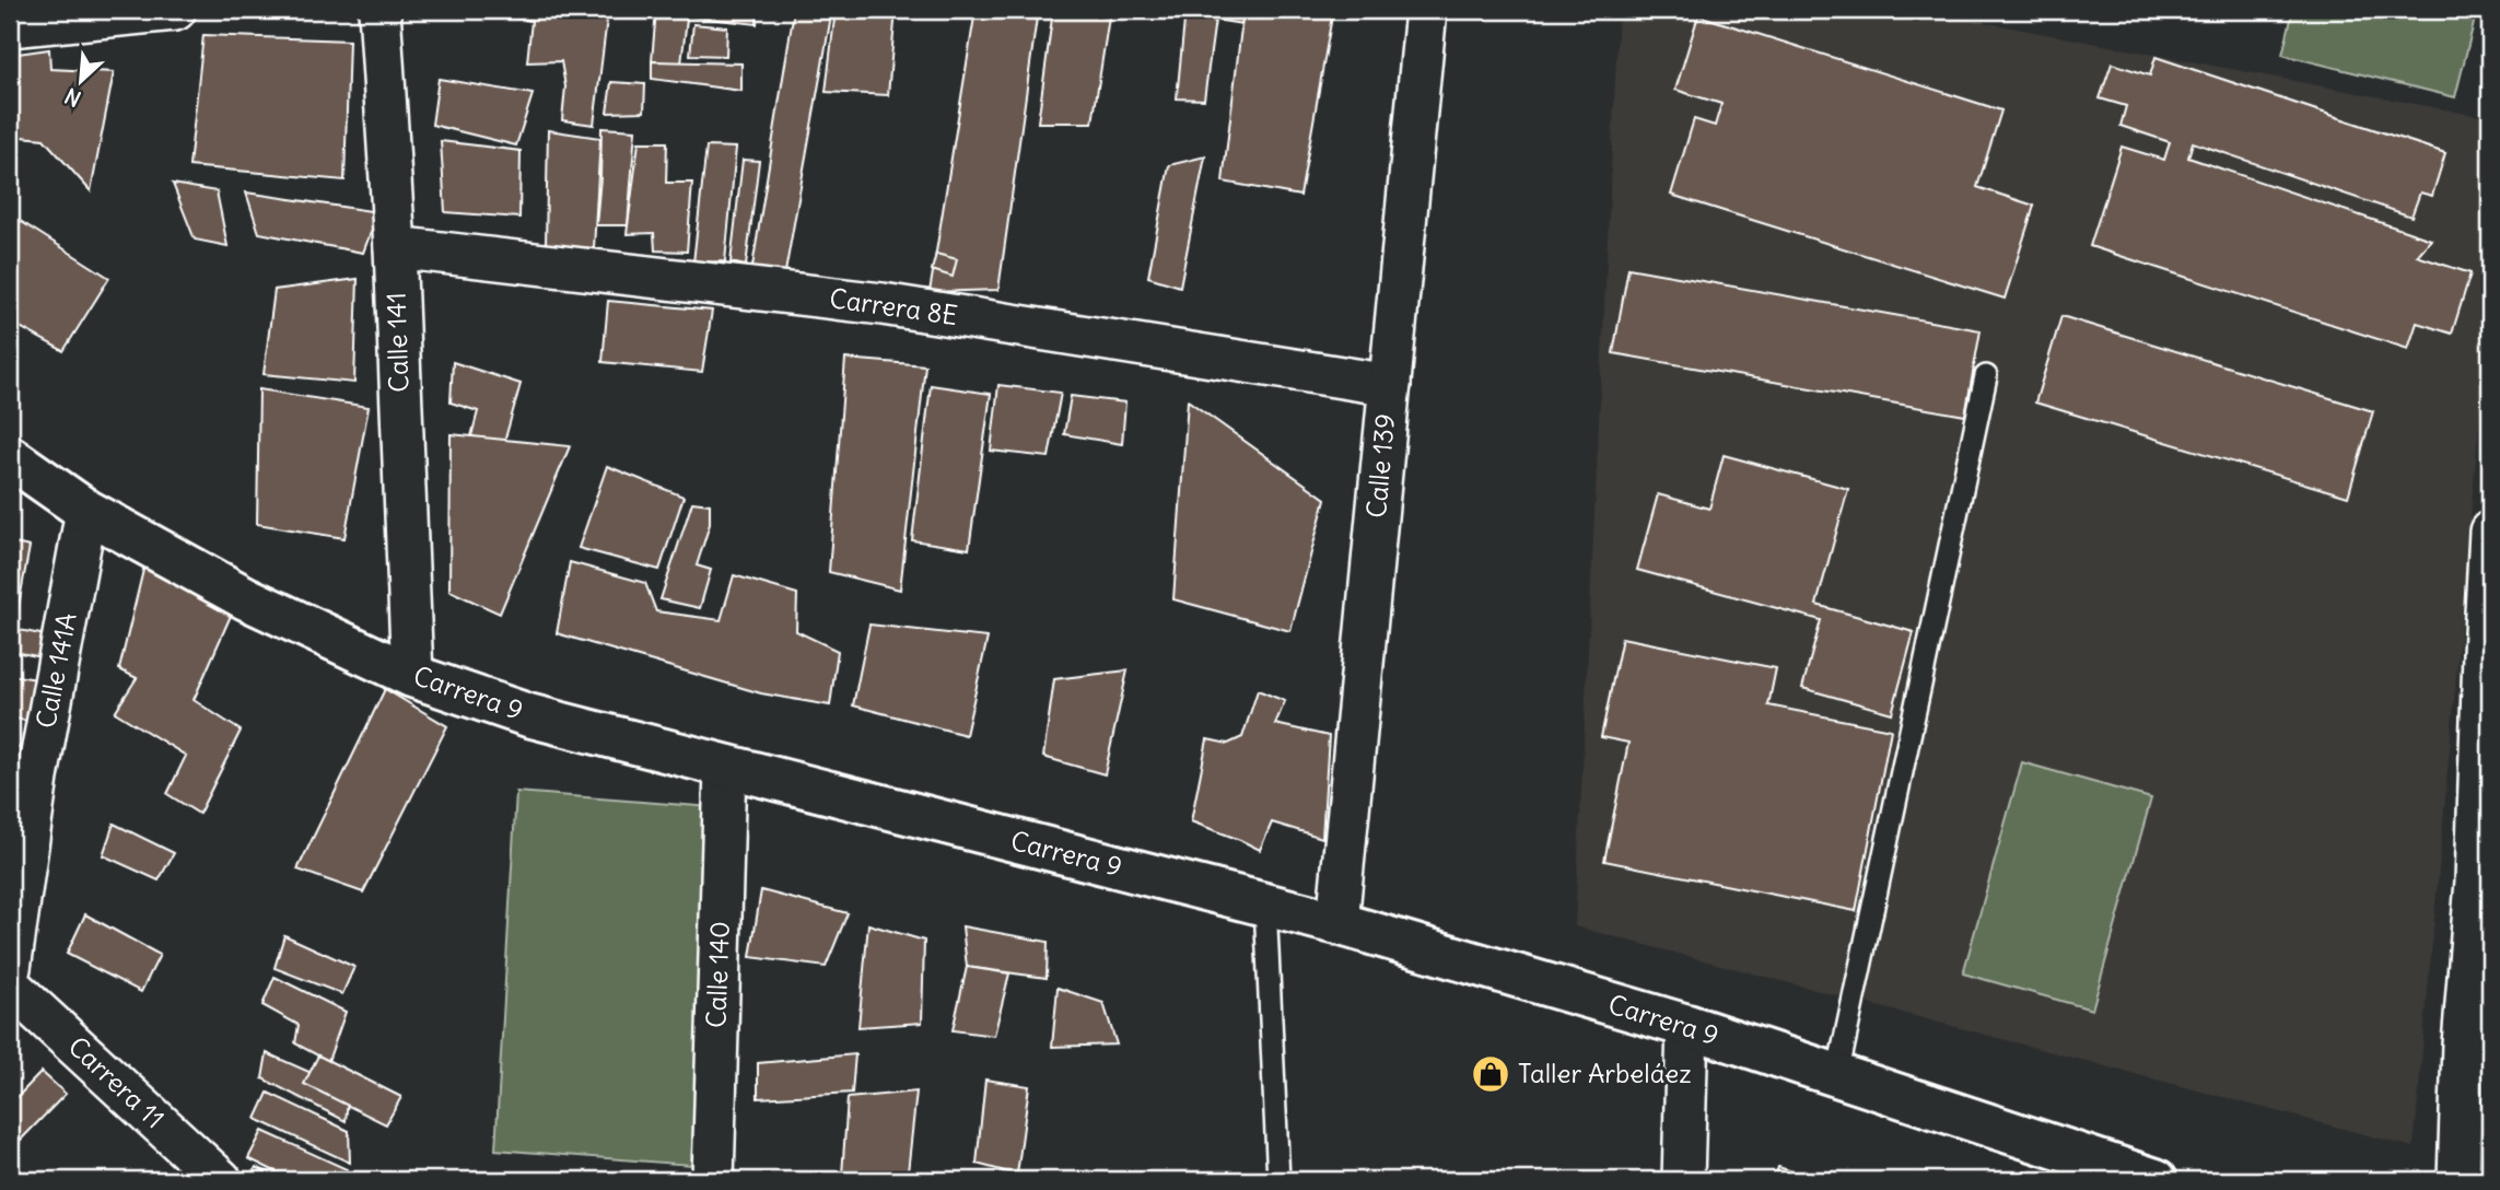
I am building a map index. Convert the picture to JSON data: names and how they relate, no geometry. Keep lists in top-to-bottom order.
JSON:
{
  "streets": {
    "street": [
      "Carrera 8E",
      "Calle 141",
      "Calle 139",
      "Calle 141A",
      "Carrera 9",
      "Calle 140",
      "Carrera 11"
    ]
  },
  "crossings": [
    ["Carrera 8E", "Calle 141"],
    ["Carrera 8E", "Calle 139"],
    ["Calle 141", "Carrera 9"],
    ["Calle 139", "Carrera 9"],
    ["Calle 141A", "Carrera 9"],
    ["Carrera 9", "Calle 140"]
  ],
  "places": {
    "shop": ["Taller Arbeláez"]
  },
  "north": "bottom left"
}
